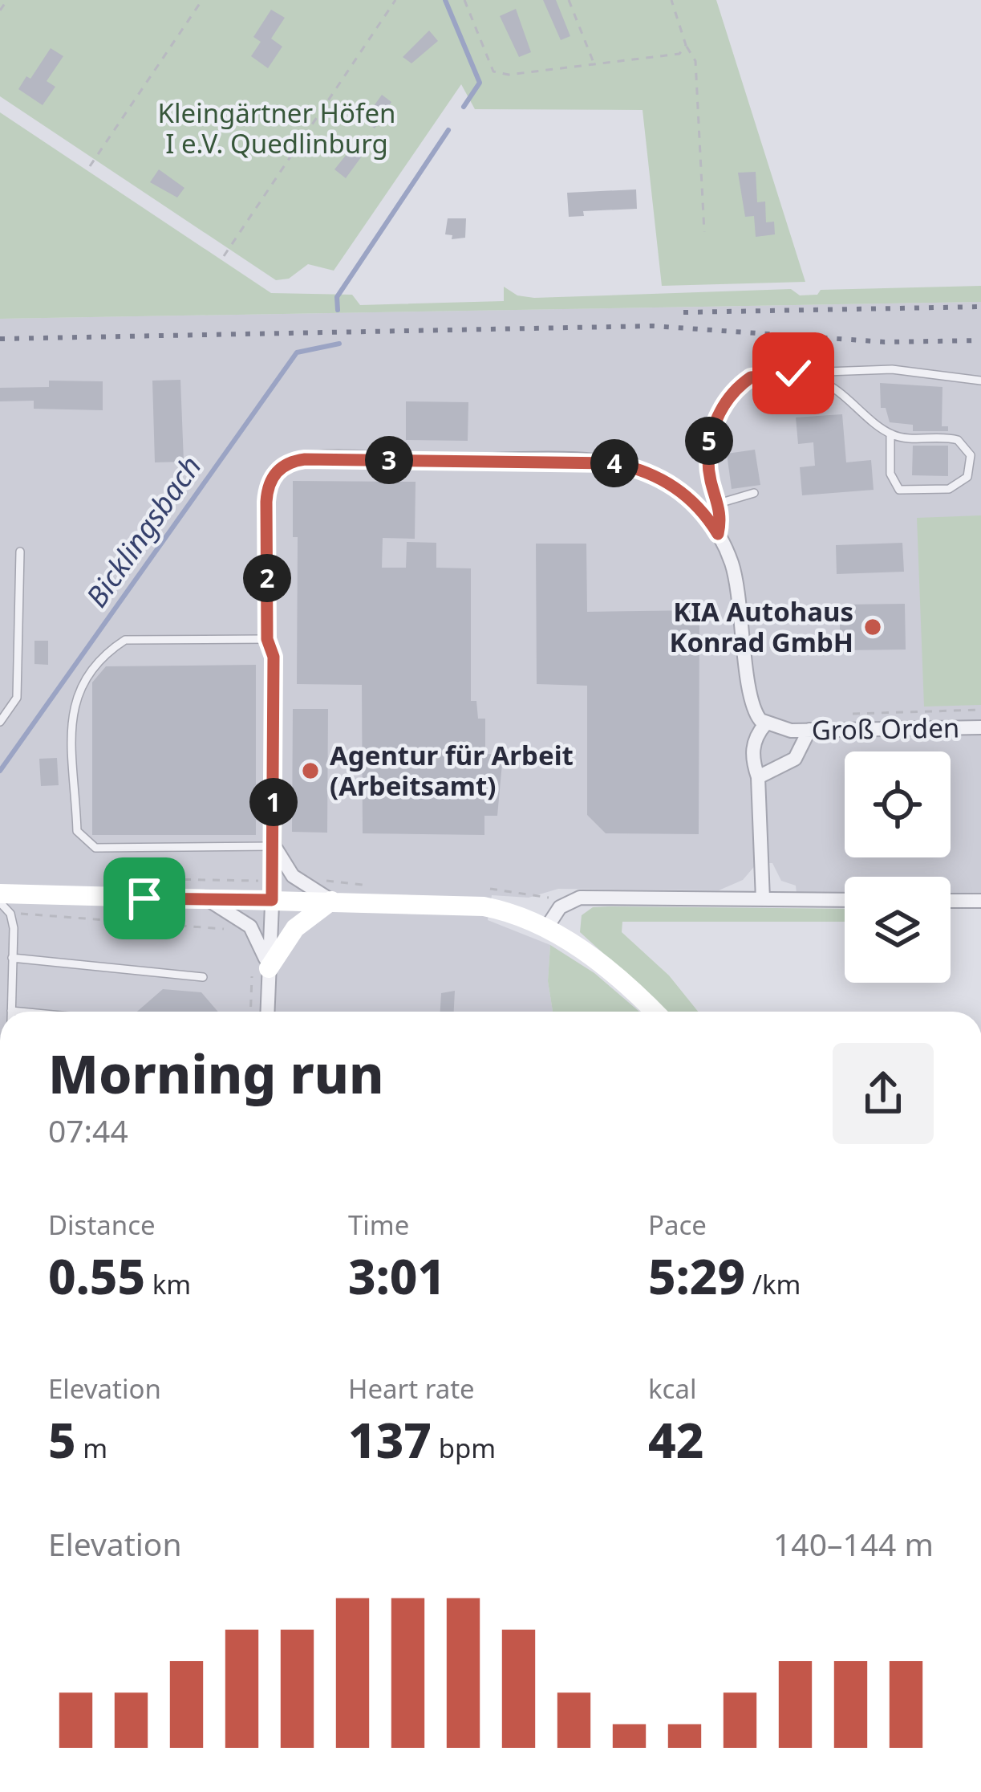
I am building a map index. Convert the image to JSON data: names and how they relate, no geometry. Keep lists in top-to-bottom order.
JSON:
{
  "streets": {
    "street": ["Groß Orden"]
  },
  "water": ["Bicklingsbach"],
  "parks": ["Kleingärtner Höfen I e.V. Quedlinburg"],
  "places": ["KIA Autohaus Konrad GmbH", "Agentur für Arbeit (Arbeitsamt)"],
  "page": {
    "pins": [
      "5",
      "3",
      "4",
      "2",
      "1"
    ],
    "heading": ["Morning run", "07:44"],
    "stats": [
      ["Distance", "0.55 km"],
      ["Time", "3:01"],
      ["Pace", "5:29 /km"],
      ["Elevation", "5 m"],
      ["Heart rate", "137 bpm"],
      ["kcal", "42"]
    ],
    "chart": ["Elevation", "140–144 m"]
  }
}
